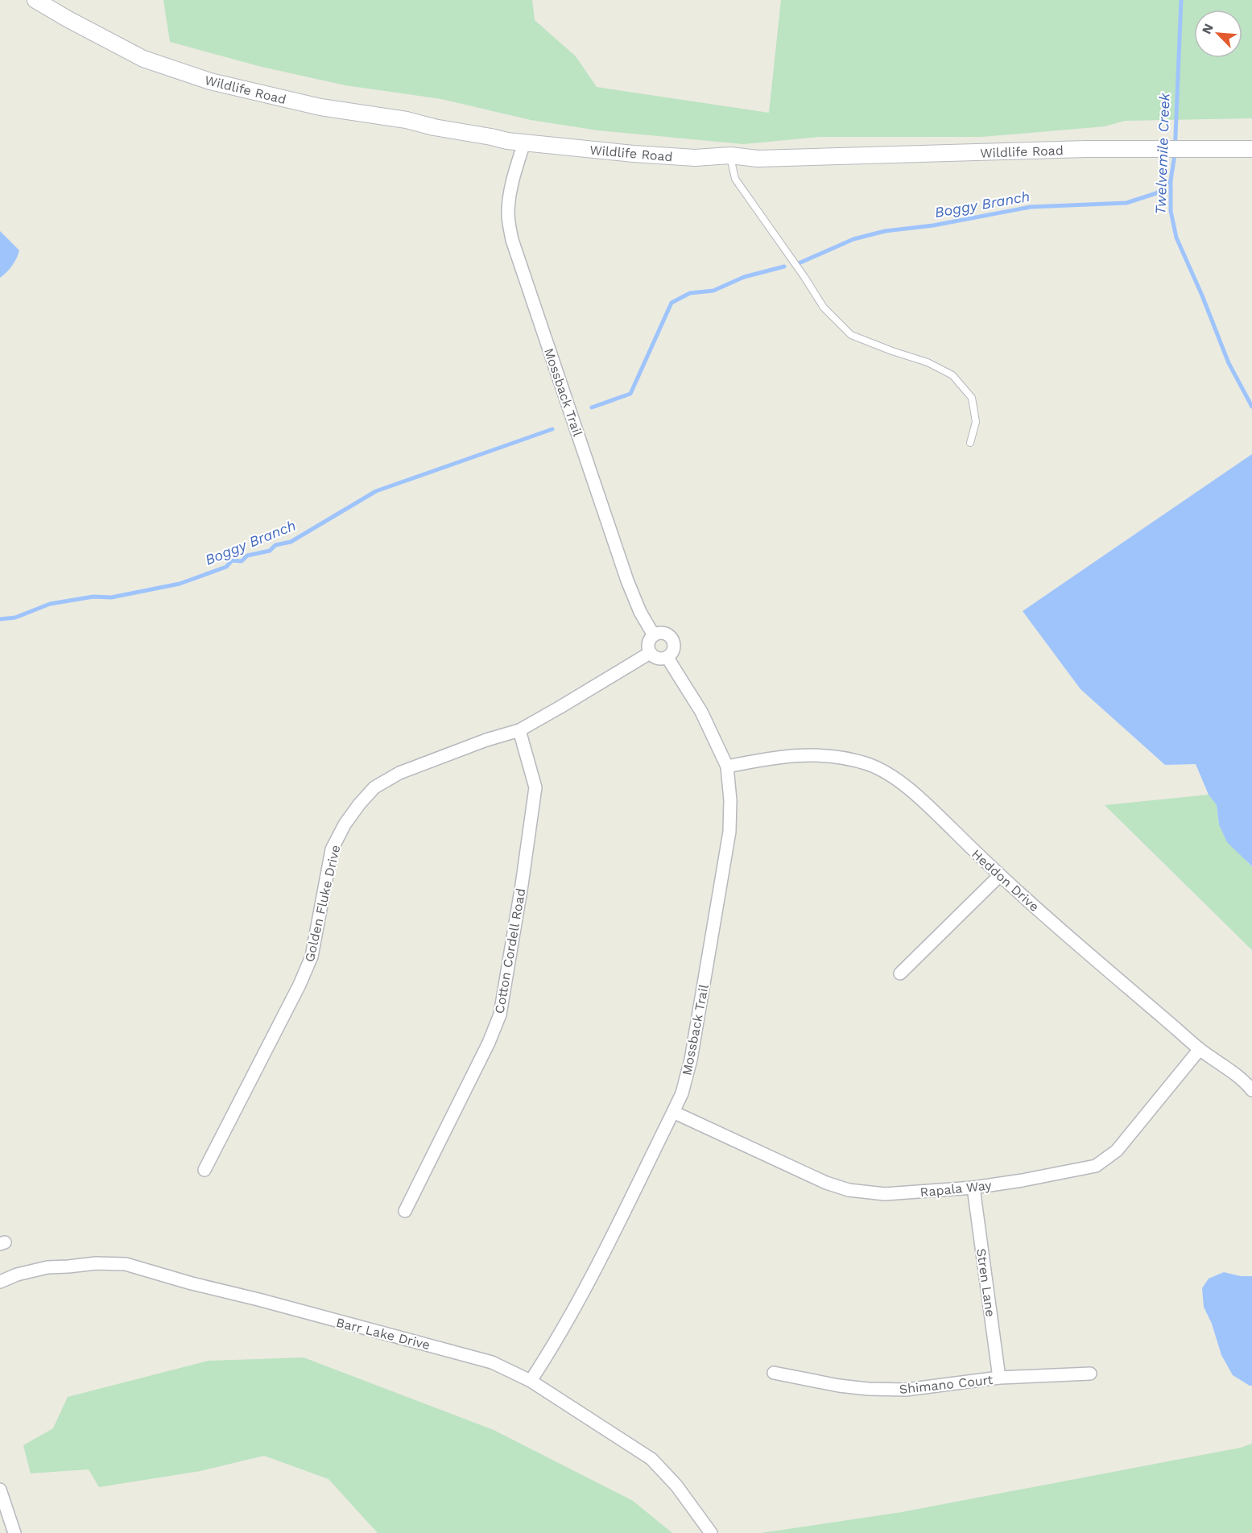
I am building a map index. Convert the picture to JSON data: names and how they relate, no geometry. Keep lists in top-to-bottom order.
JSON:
{
  "streets": {
    "street": [
      "Wildlife Road",
      "Mossback Trail",
      "Heddon Drive",
      "Golden Fluke Drive",
      "Cotton Cordell Road",
      "Rapala Way",
      "Stren Lane",
      "Barr Lake Drive",
      "Shimano Court"
    ]
  },
  "crossings": [
    ["Wildlife Road", "Mossback Trail"],
    ["Mossback Trail", "Heddon Drive"],
    ["Mossback Trail", "Golden Fluke Drive"],
    ["Mossback Trail", "Rapala Way"],
    ["Mossback Trail", "Barr Lake Drive"],
    ["Heddon Drive", "Rapala Way"],
    ["Golden Fluke Drive", "Cotton Cordell Road"],
    ["Rapala Way", "Stren Lane"],
    ["Stren Lane", "Shimano Court"]
  ],
  "water": ["Twelvemile Creek", "Boggy Branch"],
  "north": "top left"
}
